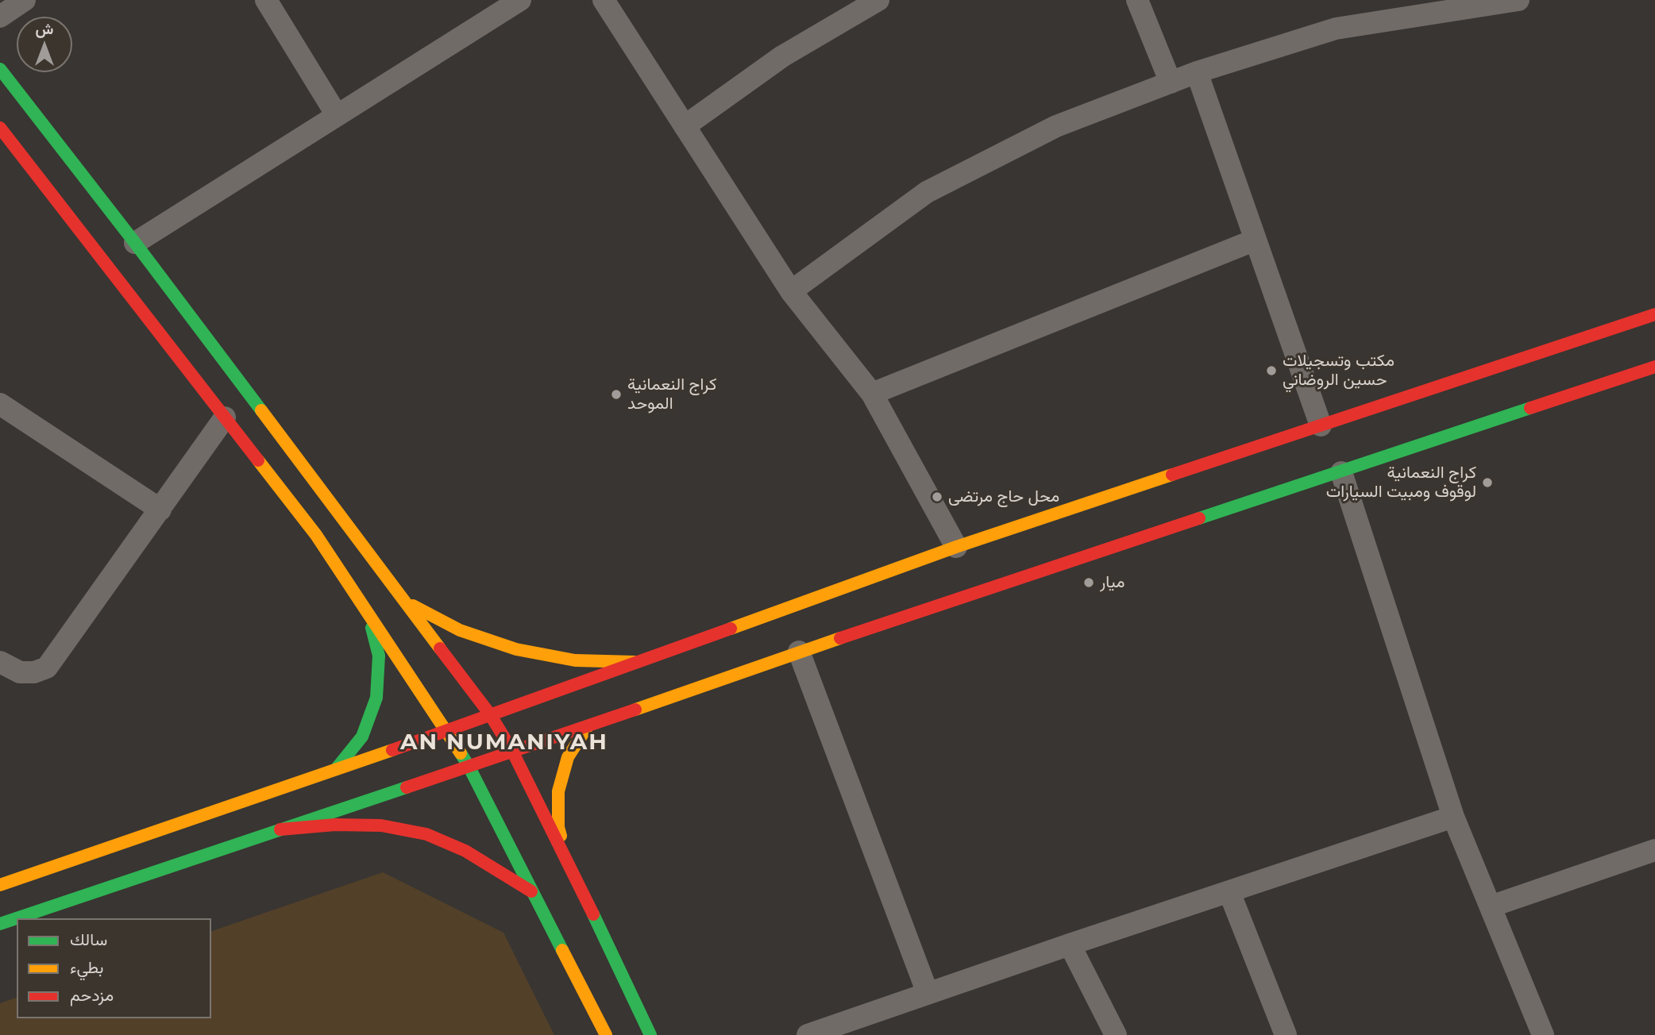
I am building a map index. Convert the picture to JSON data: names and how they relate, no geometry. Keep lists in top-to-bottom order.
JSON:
{
  "districts": ["AN NUMANIYAH"],
  "places": [
    "مكتب وتسجيلات حسين الروضاني",
    "كراج النعمانية الموحد",
    "كراج النعمانية لوقوف ومبيت السيارات",
    "محل حاج مرتضى",
    "ميار"
  ],
  "legend": ["سالك", "بطيء", "مزدحم"],
  "north": "top"
}
